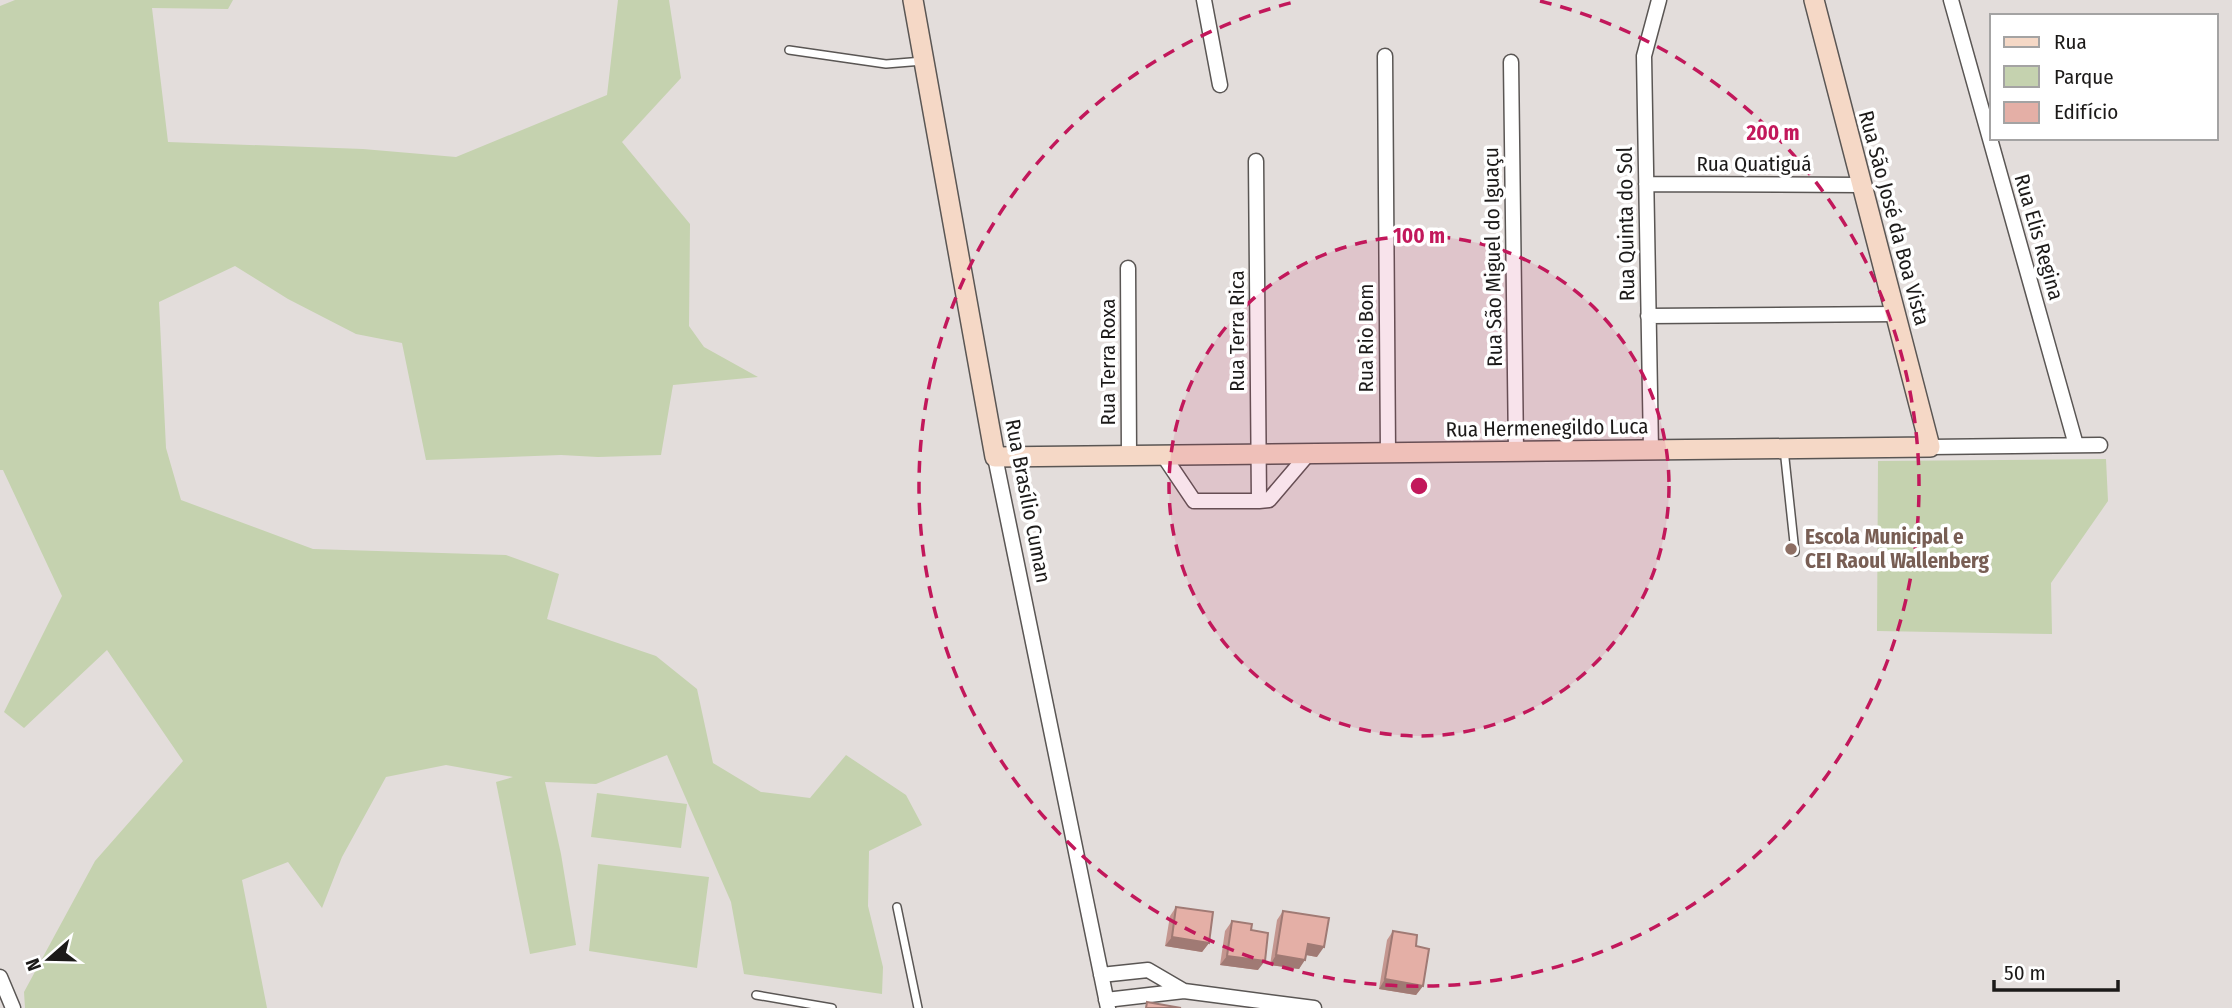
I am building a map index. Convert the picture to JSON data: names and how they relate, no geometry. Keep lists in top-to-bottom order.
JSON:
{
  "streets": {
    "street": [
      "Rua Quatiguá",
      "Rua São José da Boa Vista",
      "Rua Quinta do Sol",
      "Rua Elis Regina",
      "Rua São Miguel do Iguaçu",
      "Rua Terra Rica",
      "Rua Rio Bom",
      "Rua Terra Roxa",
      "Rua Hermenegildo Luca",
      "Rua Brasílio Cuman"
    ]
  },
  "crossings": [
    ["Rua Quatiguá", "Rua São José da Boa Vista"],
    ["Rua Quatiguá", "Rua Quinta do Sol"],
    ["Rua São José da Boa Vista", "Rua Hermenegildo Luca"],
    ["Rua Quinta do Sol", "Rua Hermenegildo Luca"],
    ["Rua Elis Regina", "Rua Hermenegildo Luca"],
    ["Rua São Miguel do Iguaçu", "Rua Hermenegildo Luca"],
    ["Rua Terra Rica", "Rua Hermenegildo Luca"],
    ["Rua Rio Bom", "Rua Hermenegildo Luca"],
    ["Rua Terra Roxa", "Rua Hermenegildo Luca"],
    ["Rua Hermenegildo Luca", "Rua Brasílio Cuman"]
  ],
  "places": ["Escola Municipal e CEI Raoul Wallenberg"],
  "legend": ["Rua", "Parque", "Edifício"],
  "scale_bar": "50 m",
  "north": "left",
  "rings": ["200 m", "100 m"]
}
